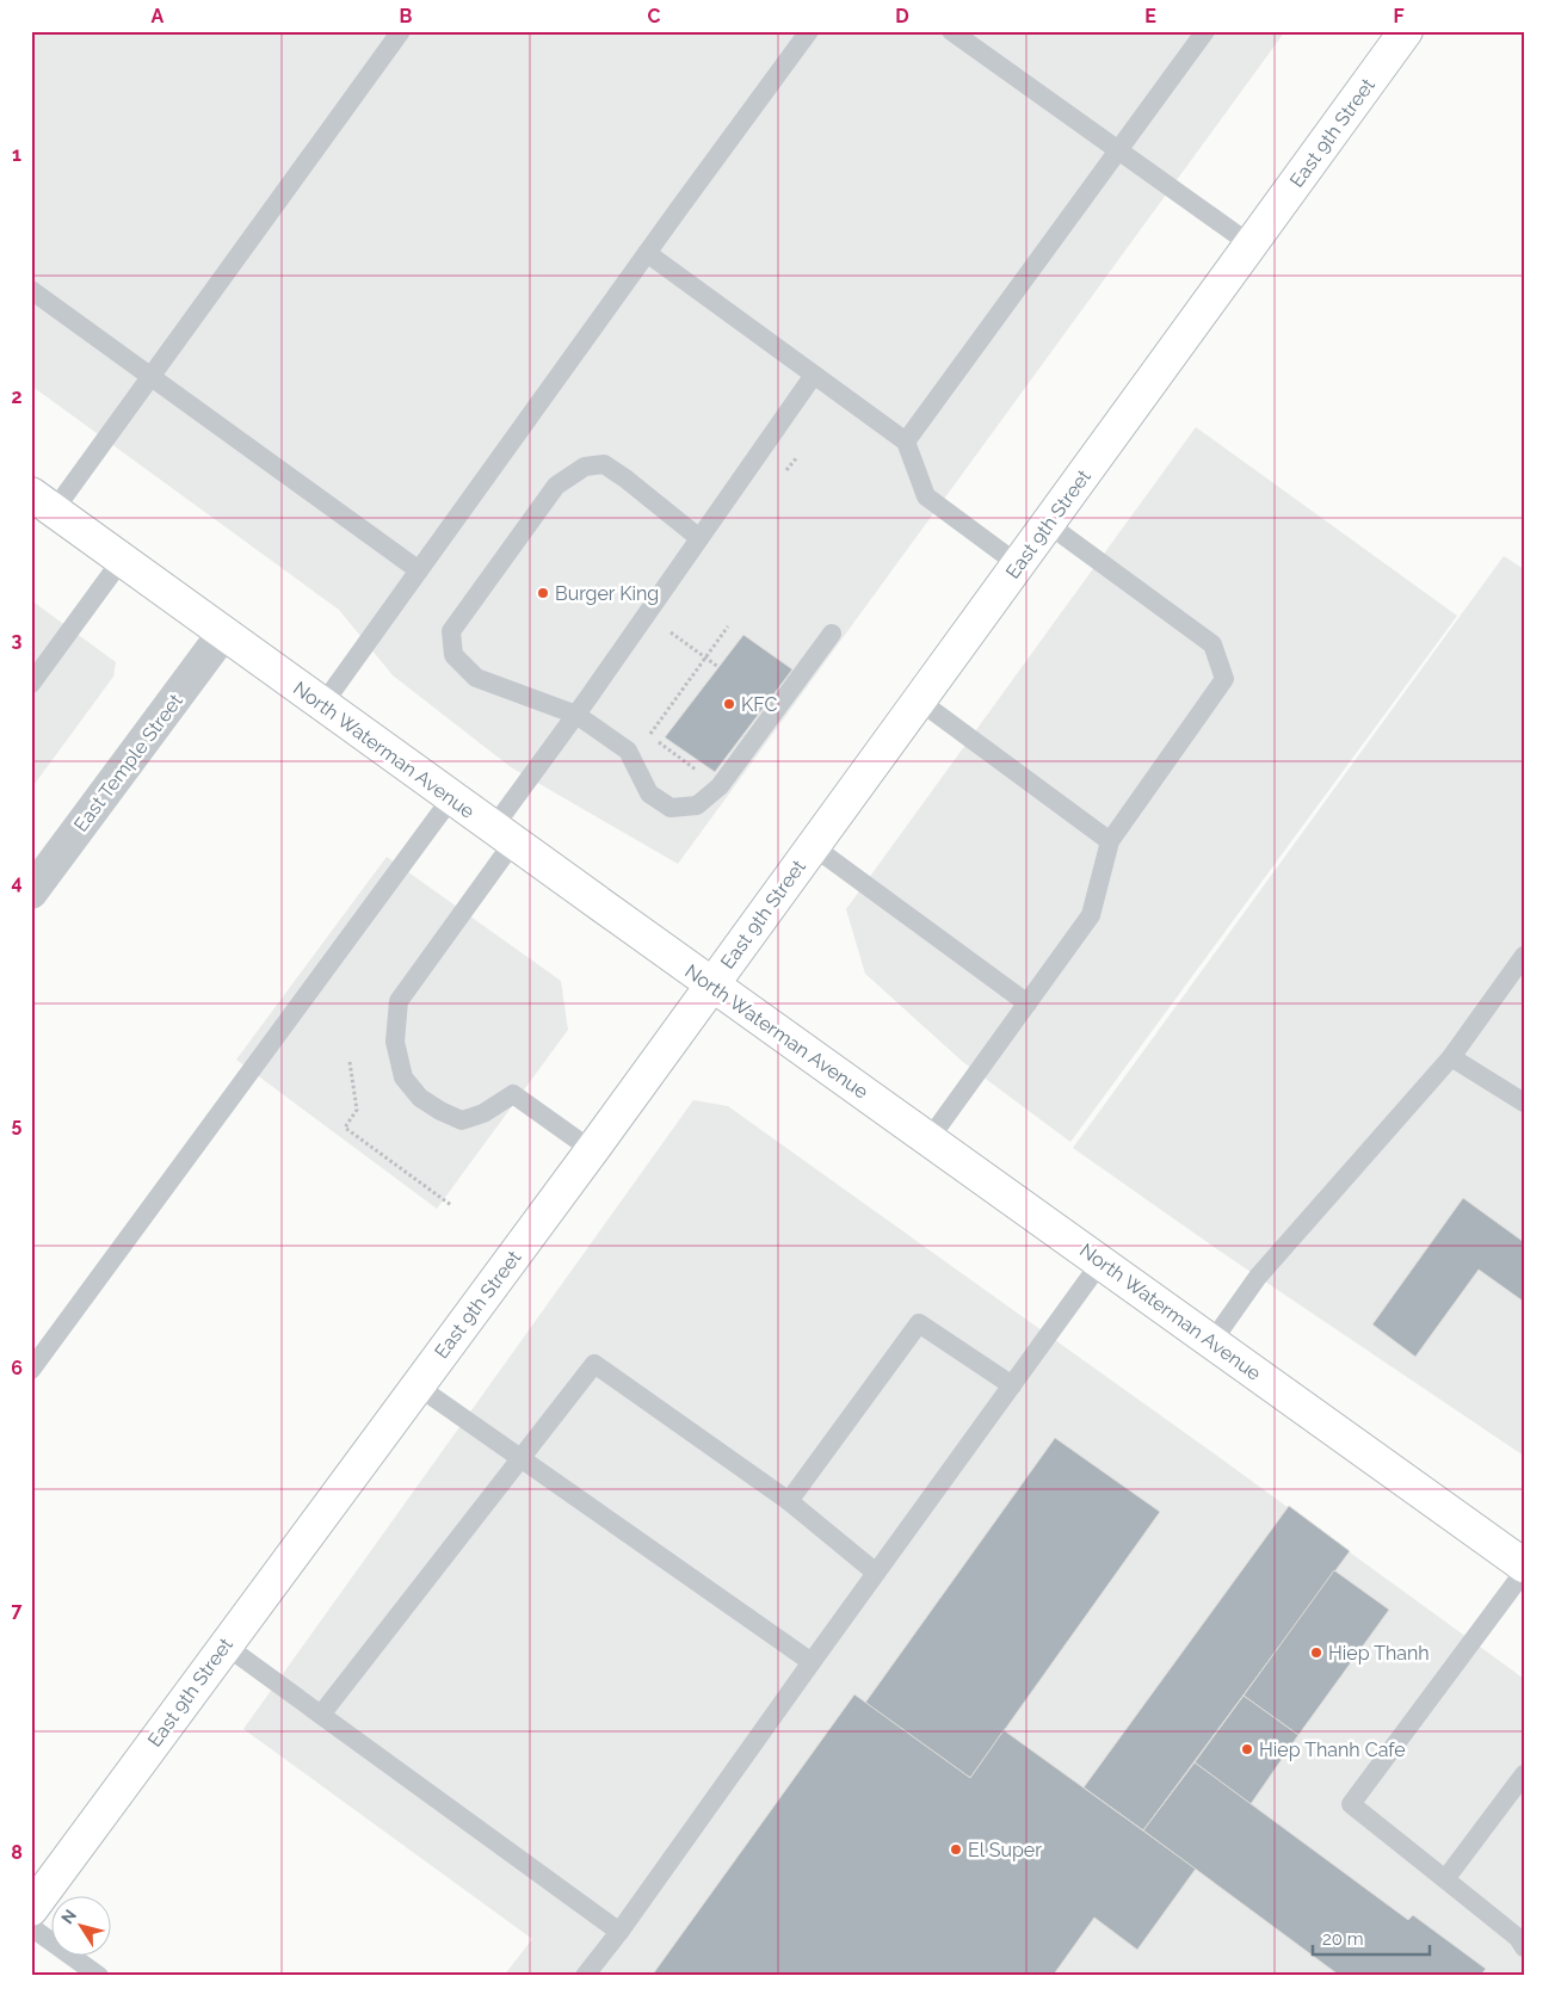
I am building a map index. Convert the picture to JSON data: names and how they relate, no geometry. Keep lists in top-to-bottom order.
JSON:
{
  "streets": {
    "street": ["East 9th Street", "North Waterman Avenue", "East Temple Street"]
  },
  "crossings": [
    ["East 9th Street", "North Waterman Avenue"],
    ["North Waterman Avenue", "East Temple Street"]
  ],
  "places": [
    "Burger King",
    "KFC",
    "Hiep Thanh",
    "Hiep Thanh Cafe",
    "El Super"
  ],
  "scale_bar": "20 m",
  "north": "top left",
  "grid": {
    "columns": [
      "A",
      "B",
      "C",
      "D",
      "E",
      "F"
    ],
    "rows": [
      "1",
      "2",
      "3",
      "4",
      "5",
      "6",
      "7",
      "8"
    ]
  }
}
